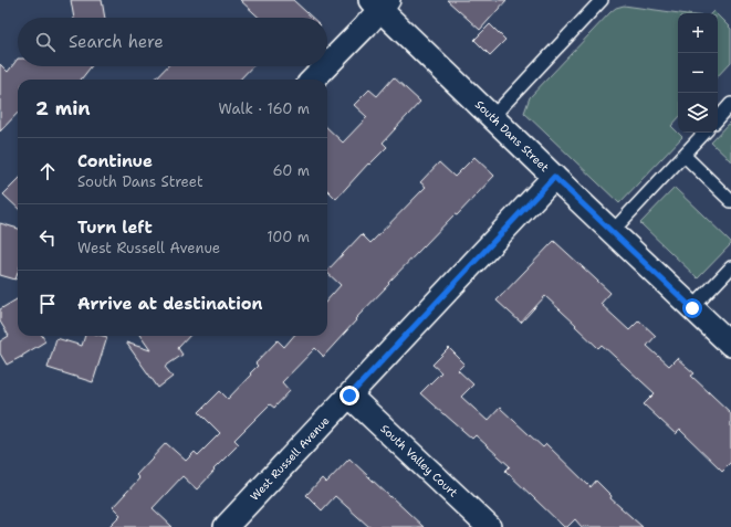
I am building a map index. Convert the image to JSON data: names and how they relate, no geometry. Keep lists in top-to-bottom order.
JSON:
{
  "streets": {
    "street": ["South Dans Street", "West Russell Avenue", "South Valley Court"]
  },
  "crossings": [
    ["South Dans Street", "West Russell Avenue"],
    ["West Russell Avenue", "South Valley Court"]
  ],
  "page": {
    "map_buttons": ["+", "−"],
    "search": "Search here",
    "heading": ["2 min", "Walk · 160 m"],
    "list": [
      ["Continue", "South Dans Street", "60 m"],
      ["Turn left", "West Russell Avenue", "100 m"],
      "Arrive at destination"
    ]
  }
}
